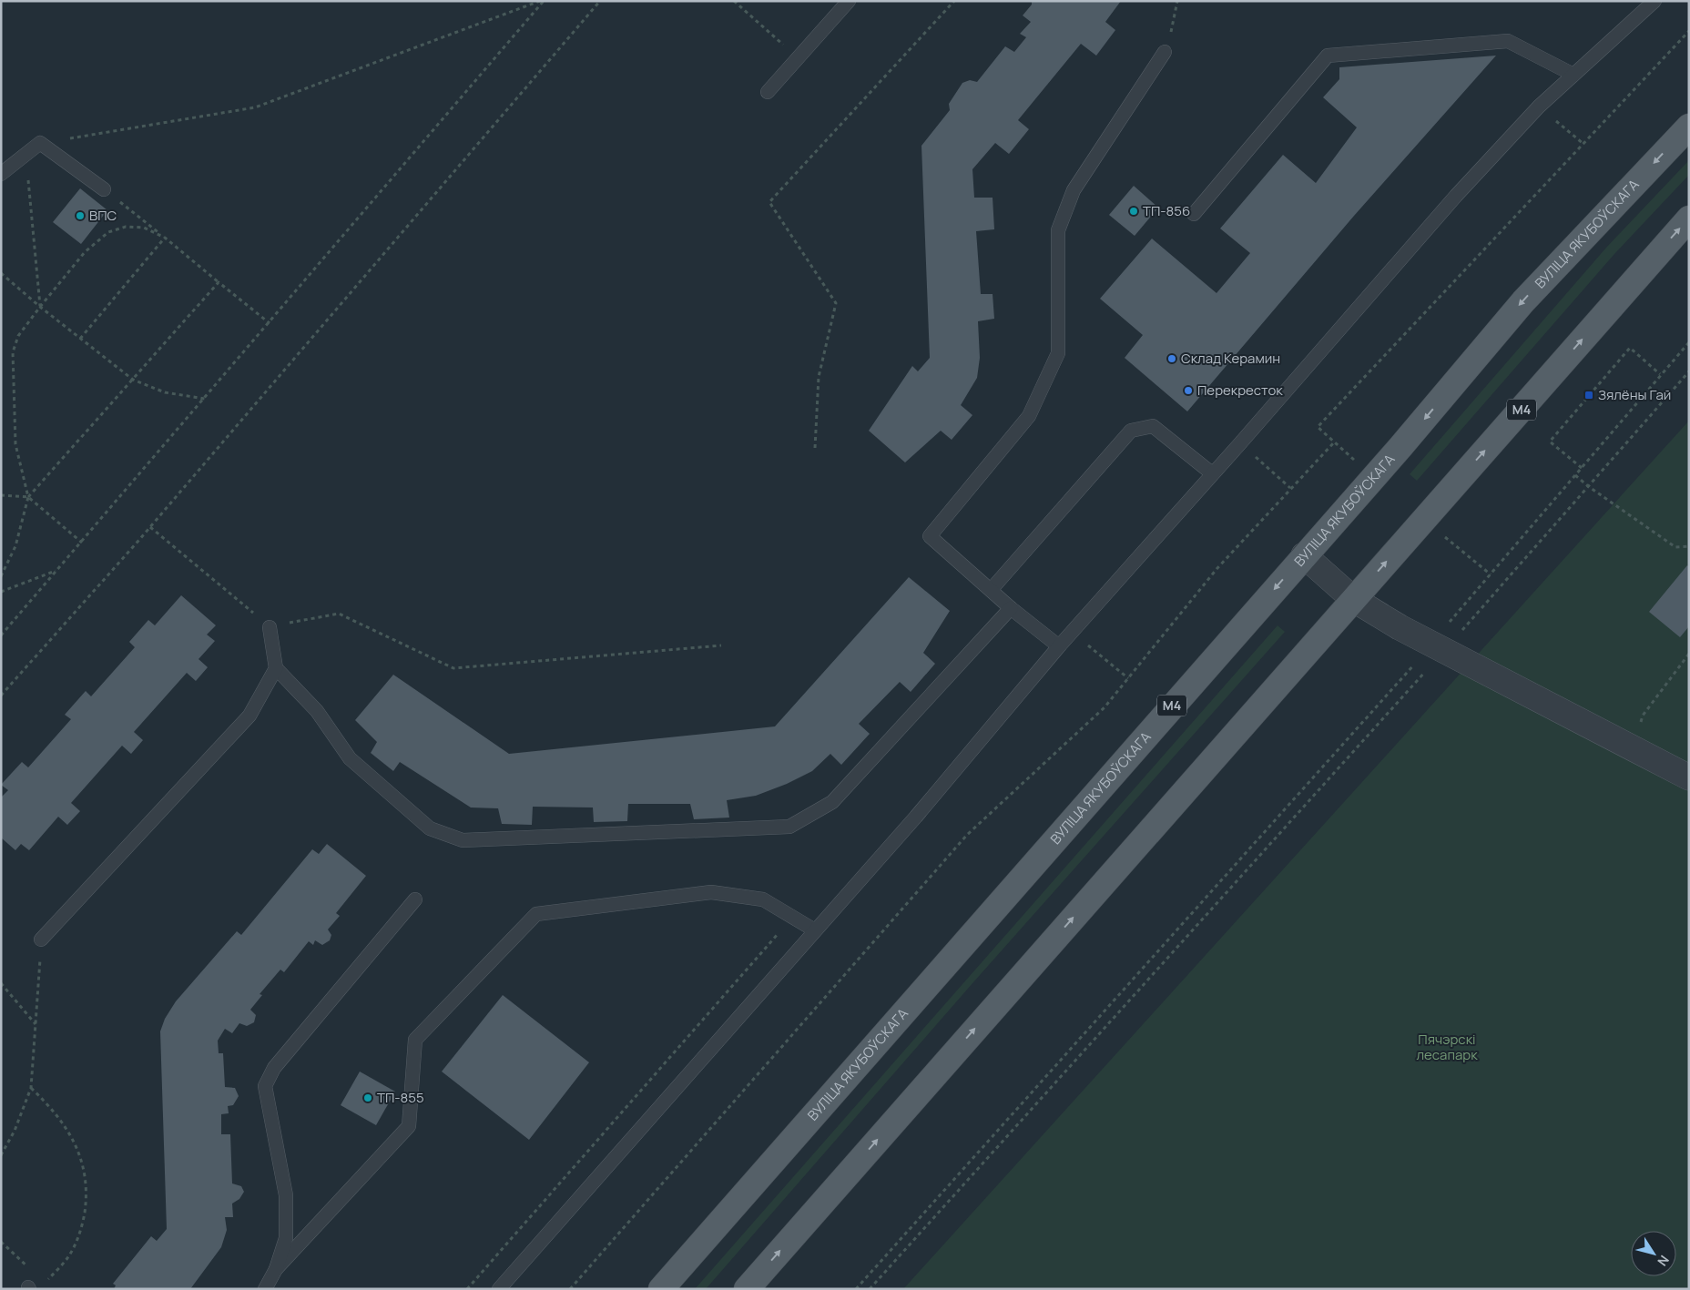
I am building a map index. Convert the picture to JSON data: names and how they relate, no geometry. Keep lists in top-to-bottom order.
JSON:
{
  "streets": {
    "main road": ["ВУЛІЦА ЯКУБОЎСКАГА", "М4"]
  },
  "parks": ["Пячэрскі лесапарк"],
  "places": {
    "other": [
      "ТП-856",
      "ВПС",
      "Склад Керамин",
      "Перекресток",
      "ТП-855"
    ],
    "transit": ["Зялёны Гай"]
  },
  "north": "bottom right"
}
